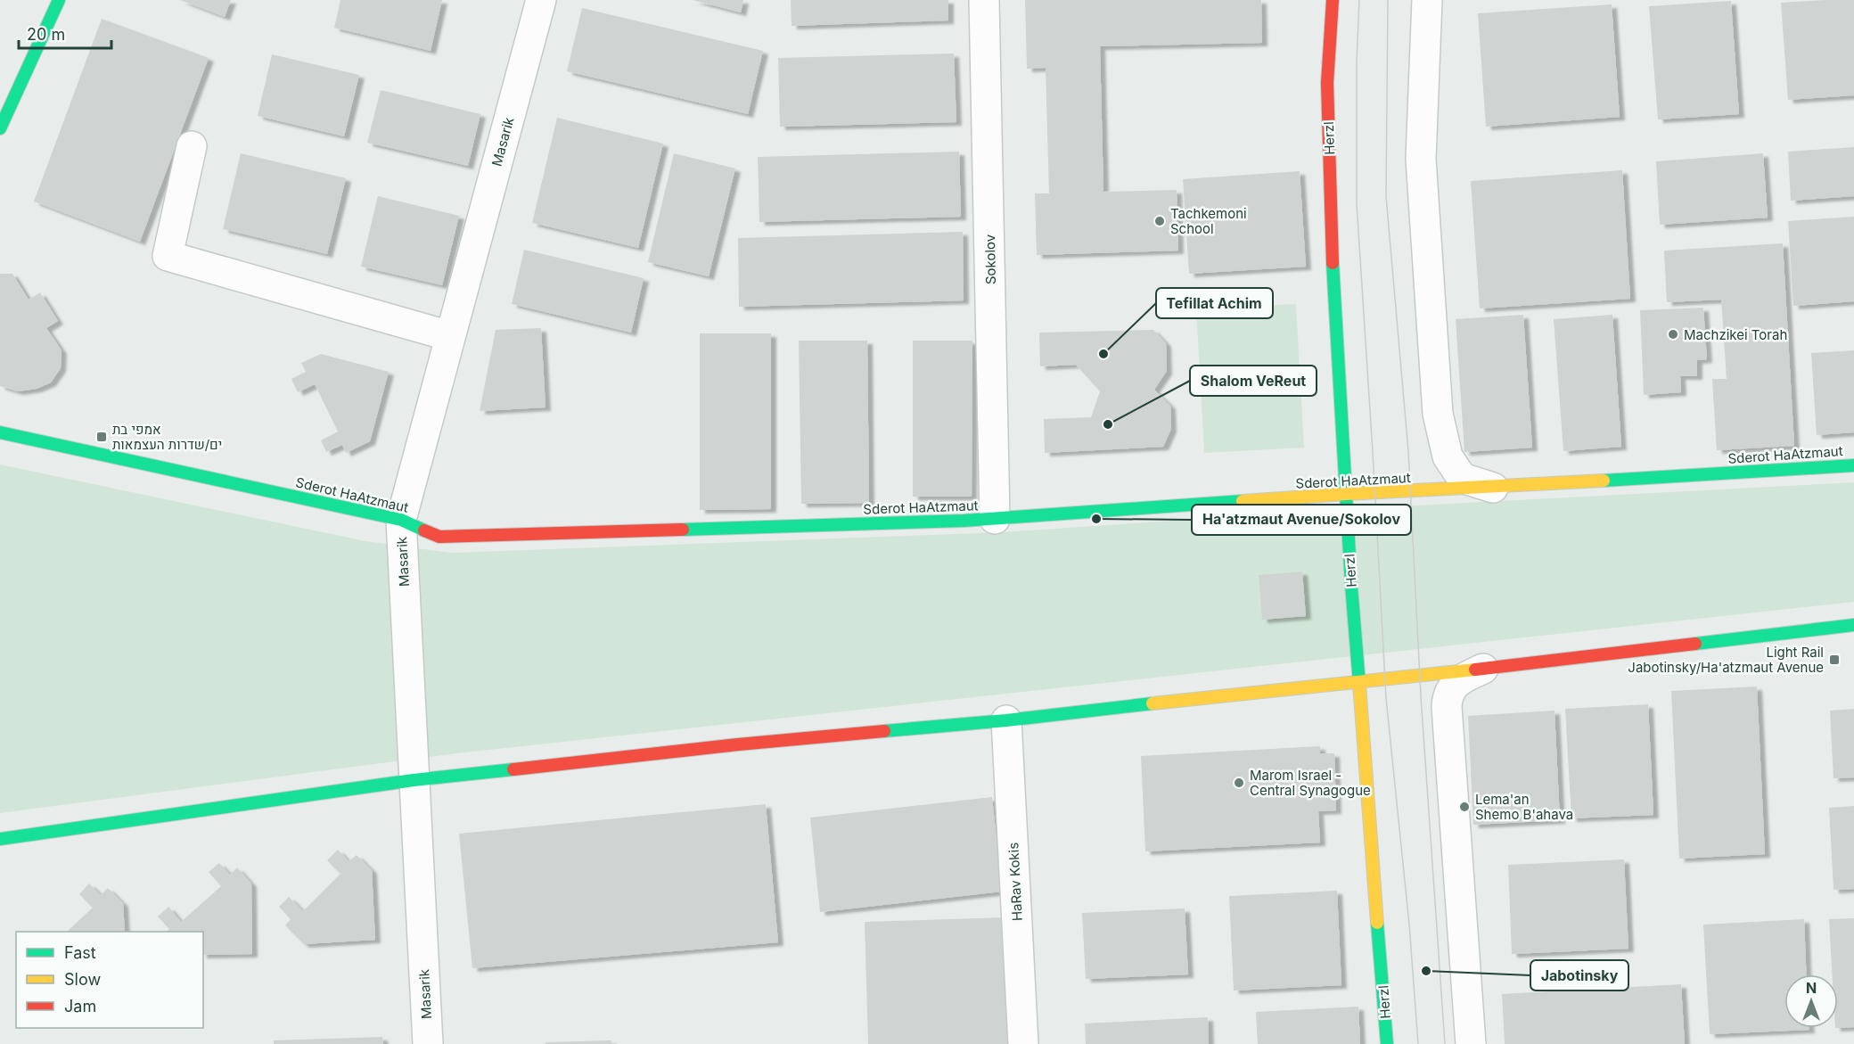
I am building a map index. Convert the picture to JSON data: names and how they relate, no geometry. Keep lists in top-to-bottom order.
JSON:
{
  "streets": {
    "main road": ["Herzl", "Sderot HaAtzmaut"],
    "street": ["Masarik", "Sokolov", "HaRav Kokis"]
  },
  "crossings": [
    ["Herzl", "Sderot HaAtzmaut"],
    ["Masarik", "Sderot HaAtzmaut"],
    ["Sokolov", "Sderot HaAtzmaut"]
  ],
  "places": {
    "other": [
      "Tachkemoni School",
      "Machzikei Torah",
      "Tefillat Achim",
      "Shalom VeReut",
      "Ha'atzmaut Avenue/Sokolov",
      "Marom Israel - Central Synagogue",
      "Lema'an Shemo B'ahava",
      "Jabotinsky"
    ],
    "transit": ["אמפי בת ים/שדרות העצמאות", "Light Rail Jabotinsky/Ha'atzmaut Avenue"]
  },
  "legend": ["Fast", "Slow", "Jam"],
  "scale_bar": "20 m",
  "north": "top"
}
